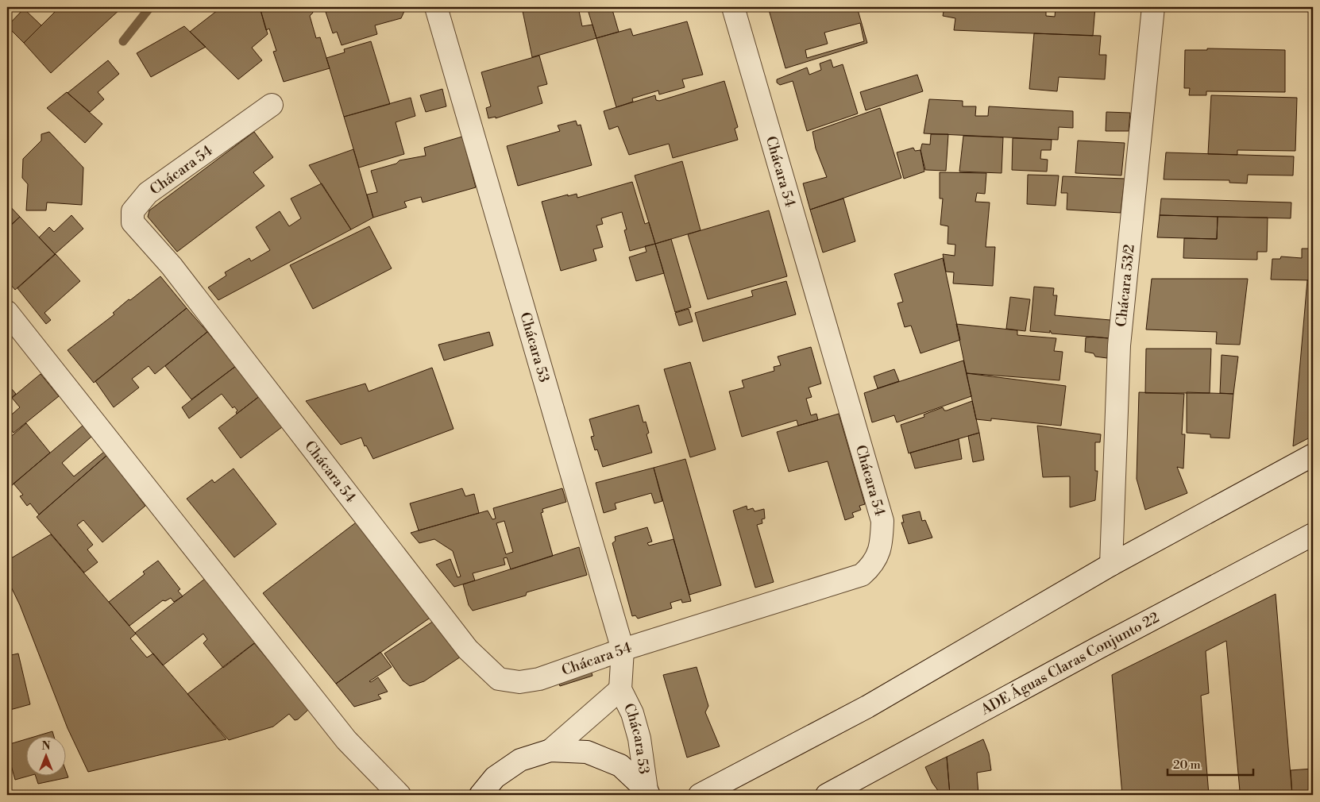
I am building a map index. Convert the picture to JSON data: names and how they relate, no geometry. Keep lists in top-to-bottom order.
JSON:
{
  "streets": {
    "street": [
      "Chácara 54",
      "Chácara 53/2",
      "Chácara 53",
      "ADE Águas Claras Conjunto 22"
    ]
  },
  "crossings": [
    ["Chácara 54", "Chácara 53"]
  ],
  "scale_bar": "20 m",
  "north": "top"
}
